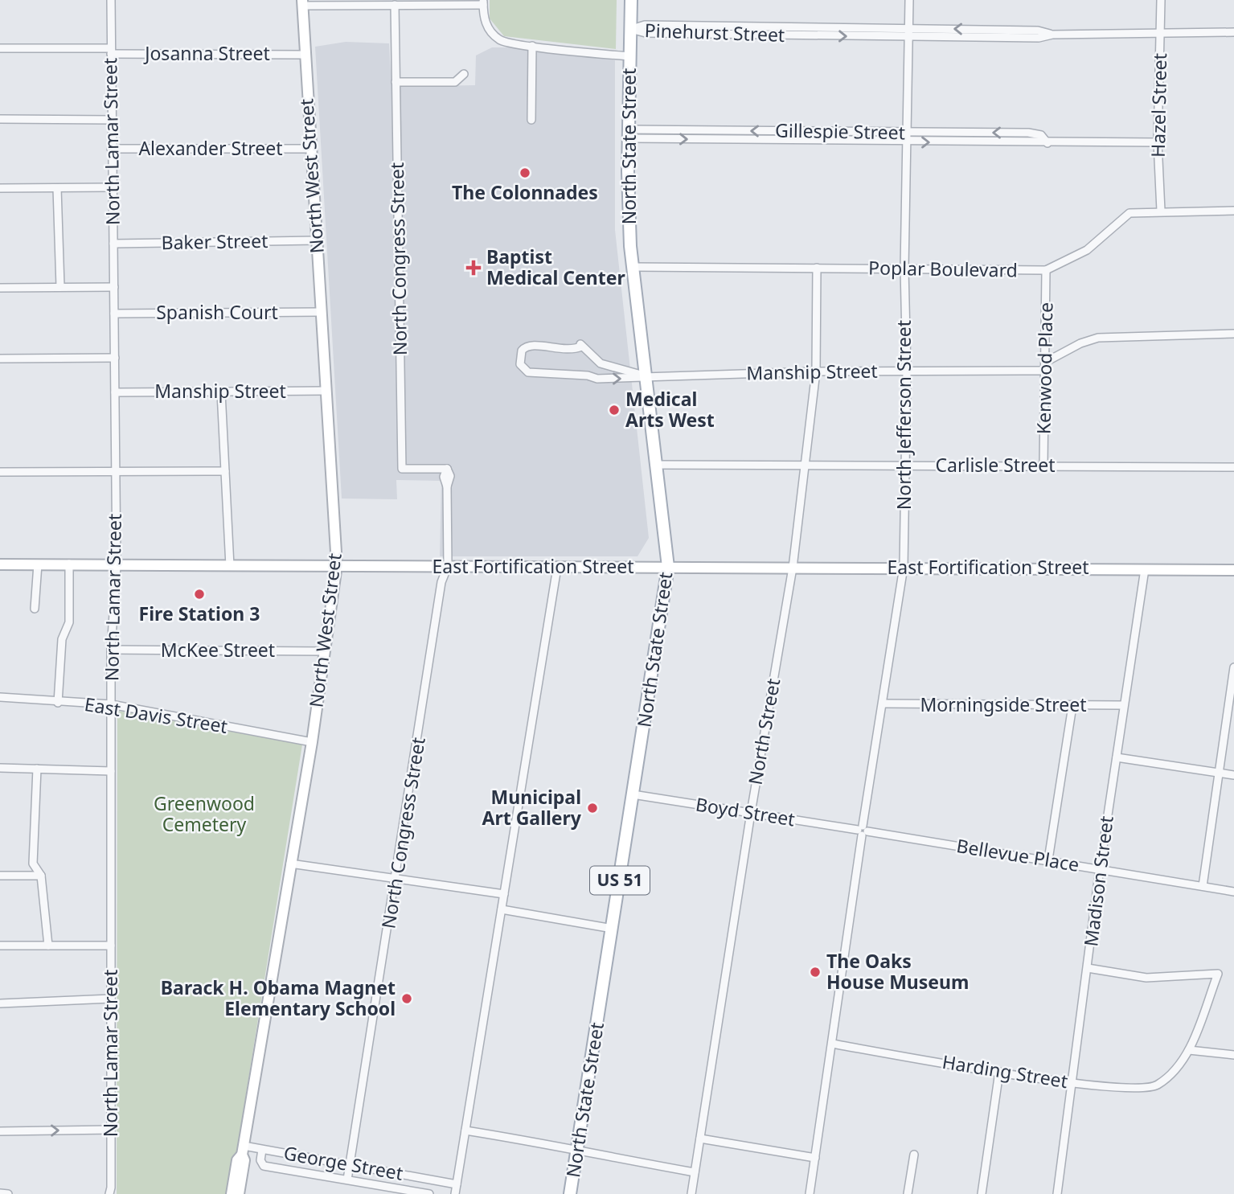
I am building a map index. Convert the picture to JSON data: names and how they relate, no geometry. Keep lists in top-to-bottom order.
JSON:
{
  "streets": {
    "main road": ["North State Street", "US 51"],
    "street": [
      "Pinehurst Street",
      "Josanna Street",
      "Hazel Street",
      "Gillespie Street",
      "North Lamar Street",
      "Alexander Street",
      "North West Street",
      "Baker Street",
      "North Congress Street",
      "Poplar Boulevard",
      "Spanish Court",
      "Kenwood Place",
      "Manship Street",
      "North Jefferson Street",
      "Carlisle Street",
      "East Fortification Street",
      "McKee Street",
      "Morningside Street",
      "East Davis Street",
      "North Street",
      "Boyd Street",
      "Bellevue Place",
      "Madison Street",
      "Harding Street",
      "George Street"
    ]
  },
  "crossings": [
    ["Pinehurst Street", "Hazel Street"],
    ["Pinehurst Street", "North State Street"],
    ["Pinehurst Street", "North Jefferson Street"],
    ["Josanna Street", "North Lamar Street"],
    ["Josanna Street", "North West Street"],
    ["Hazel Street", "Gillespie Street"],
    ["Hazel Street", "Poplar Boulevard"],
    ["Gillespie Street", "North State Street"],
    ["Gillespie Street", "North Jefferson Street"],
    ["North Lamar Street", "Alexander Street"],
    ["North Lamar Street", "Baker Street"],
    ["North Lamar Street", "Spanish Court"],
    ["North Lamar Street", "Manship Street"],
    ["North Lamar Street", "East Fortification Street"],
    ["North Lamar Street", "McKee Street"],
    ["North Lamar Street", "East Davis Street"],
    ["North State Street", "Poplar Boulevard"],
    ["North State Street", "Manship Street"],
    ["North State Street", "Carlisle Street"],
    ["North State Street", "East Fortification Street"],
    ["North State Street", "Boyd Street"],
    ["Alexander Street", "North West Street"],
    ["North West Street", "Baker Street"],
    ["North West Street", "Spanish Court"],
    ["North West Street", "Manship Street"],
    ["North West Street", "East Fortification Street"],
    ["North West Street", "McKee Street"],
    ["North West Street", "East Davis Street"],
    ["North West Street", "George Street"],
    ["North Congress Street", "East Fortification Street"],
    ["North Congress Street", "George Street"],
    ["Poplar Boulevard", "Kenwood Place"],
    ["Poplar Boulevard", "North Jefferson Street"],
    ["Poplar Boulevard", "North Street"],
    ["Kenwood Place", "Manship Street"],
    ["Kenwood Place", "Carlisle Street"],
    ["Manship Street", "North Jefferson Street"],
    ["Manship Street", "North Street"],
    ["North Jefferson Street", "Carlisle Street"],
    ["North Jefferson Street", "East Fortification Street"],
    ["North Jefferson Street", "Morningside Street"],
    ["North Jefferson Street", "Boyd Street"],
    ["North Jefferson Street", "Bellevue Place"],
    ["North Jefferson Street", "Harding Street"],
    ["Carlisle Street", "North Street"],
    ["East Fortification Street", "North Street"],
    ["East Fortification Street", "Madison Street"],
    ["Morningside Street", "Madison Street"],
    ["North Street", "Boyd Street"],
    ["Boyd Street", "Bellevue Place"],
    ["Bellevue Place", "Madison Street"],
    ["Madison Street", "Harding Street"]
  ],
  "parks": ["Greenwood Cemetery"],
  "places": {
    "other": [
      "The Colonnades",
      "Medical Arts West",
      "Fire Station 3",
      "Municipal Art Gallery",
      "The Oaks House Museum",
      "Barack H. Obama Magnet Elementary School"
    ],
    "health": ["Baptist Medical Center"]
  }
}
